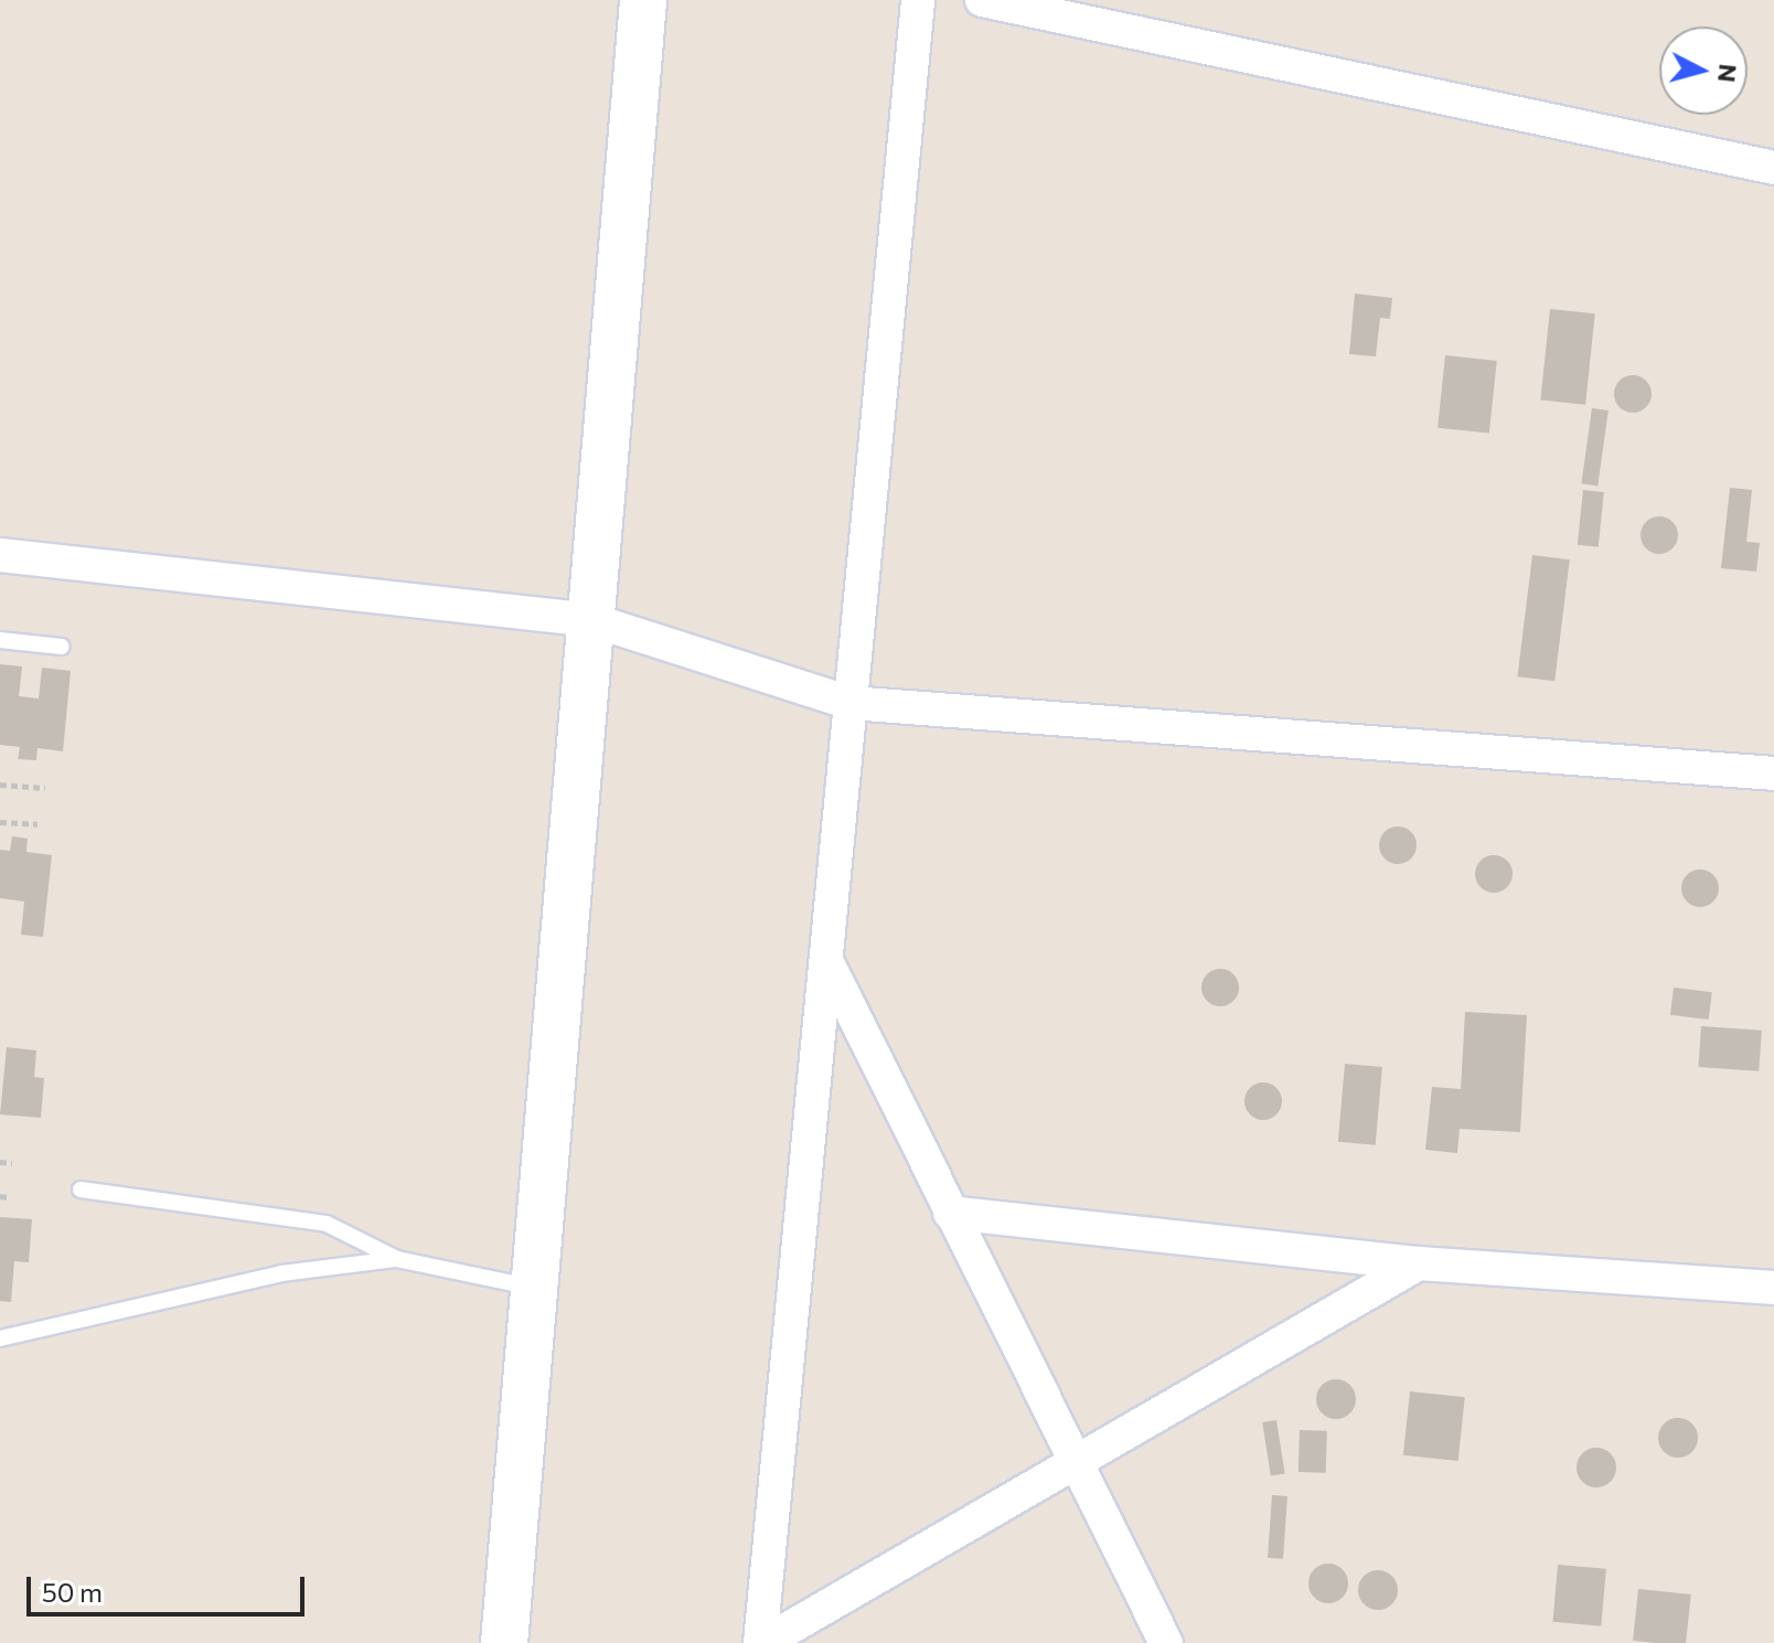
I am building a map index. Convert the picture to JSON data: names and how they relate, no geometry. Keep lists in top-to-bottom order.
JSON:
{
  "scale_bar": "50 m",
  "north": "right"
}
